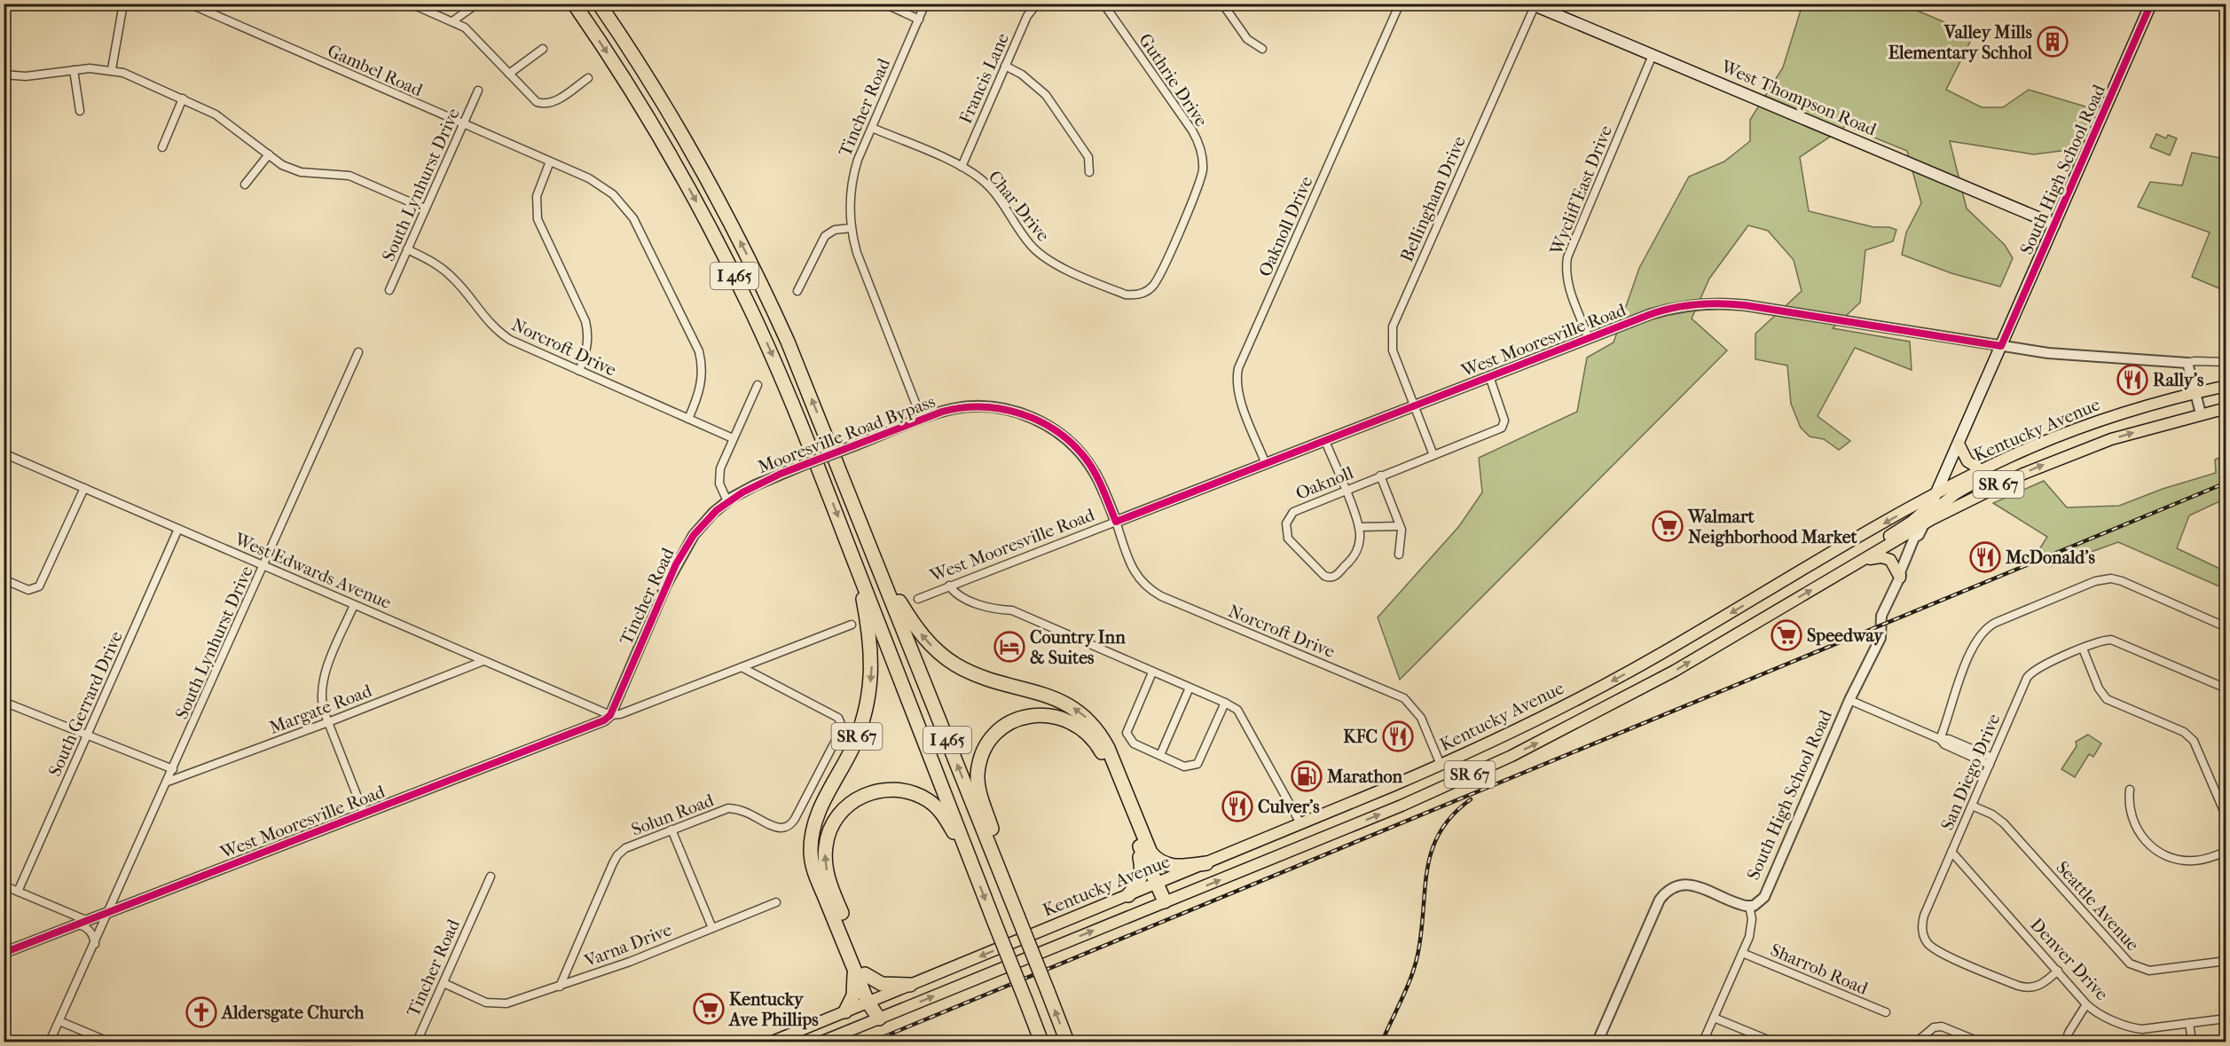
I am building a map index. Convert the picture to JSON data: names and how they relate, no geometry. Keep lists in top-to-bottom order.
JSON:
{
  "streets": {
    "highway": ["I 465", "SR 67"],
    "main road": ["West Thompson Road", "South High School Road", "Kentucky Avenue"],
    "street": [
      "Gambel Road",
      "Francis Lane",
      "Guthrie Drive",
      "Tincher Road",
      "South Lynhurst Drive",
      "Wycliff East Drive",
      "Bellingham Drive",
      "Char Drive",
      "Oaknoll Drive",
      "West Mooresville Road",
      "Norcroft Drive",
      "Mooresville Road Bypass",
      "Oaknoll",
      "West Edwards Avenue",
      "South Gerrard Drive",
      "Margate Road",
      "San Diego Drive",
      "Solun Road",
      "Seattle Avenue",
      "Varna Drive",
      "Denver Drive",
      "Sharrob Road"
    ]
  },
  "crossings": [
    ["Gambel Road", "South Lynhurst Drive"],
    ["Gambel Road", "Norcroft Drive"],
    ["Francis Lane", "Char Drive"],
    ["Guthrie Drive", "Char Drive"],
    ["West Thompson Road", "South High School Road"],
    ["West Thompson Road", "Wycliff East Drive"],
    ["West Thompson Road", "Bellingham Drive"],
    ["Tincher Road", "Char Drive"],
    ["Tincher Road", "West Mooresville Road"],
    ["Tincher Road", "Mooresville Road Bypass"],
    ["Tincher Road", "West Edwards Avenue"],
    ["Tincher Road", "Varna Drive"],
    ["South High School Road", "West Mooresville Road"],
    ["South High School Road", "Kentucky Avenue"],
    ["South Lynhurst Drive", "West Mooresville Road"],
    ["South Lynhurst Drive", "Norcroft Drive"],
    ["South Lynhurst Drive", "West Edwards Avenue"],
    ["South Lynhurst Drive", "Margate Road"],
    ["Wycliff East Drive", "West Mooresville Road"],
    ["Bellingham Drive", "West Mooresville Road"],
    ["Bellingham Drive", "Oaknoll"],
    ["Oaknoll Drive", "West Mooresville Road"],
    ["I 465", "SR 67"],
    ["West Mooresville Road", "Norcroft Drive"],
    ["West Mooresville Road", "Mooresville Road Bypass"],
    ["West Mooresville Road", "Oaknoll"],
    ["West Mooresville Road", "West Edwards Avenue"],
    ["West Mooresville Road", "Solun Road"],
    ["Norcroft Drive", "Kentucky Avenue"],
    ["Norcroft Drive", "Mooresville Road Bypass"],
    ["Kentucky Avenue", "SR 67"],
    ["West Edwards Avenue", "South Gerrard Drive"],
    ["West Edwards Avenue", "Margate Road"],
    ["San Diego Drive", "Seattle Avenue"],
    ["San Diego Drive", "Denver Drive"],
    ["Solun Road", "Varna Drive"]
  ],
  "places": {
    "building": ["Valley Mills Elementary Schhol"],
    "restaurant": [
      "Rally's",
      "McDonald's",
      "KFC",
      "Culver's"
    ],
    "supermarket": ["Walmart Neighborhood Market", "Speedway", "Kentucky Ave Phillips"],
    "hotel": ["Country Inn & Suites"],
    "fuel station": ["Marathon"],
    "church": ["Aldersgate Church"]
  }
}
